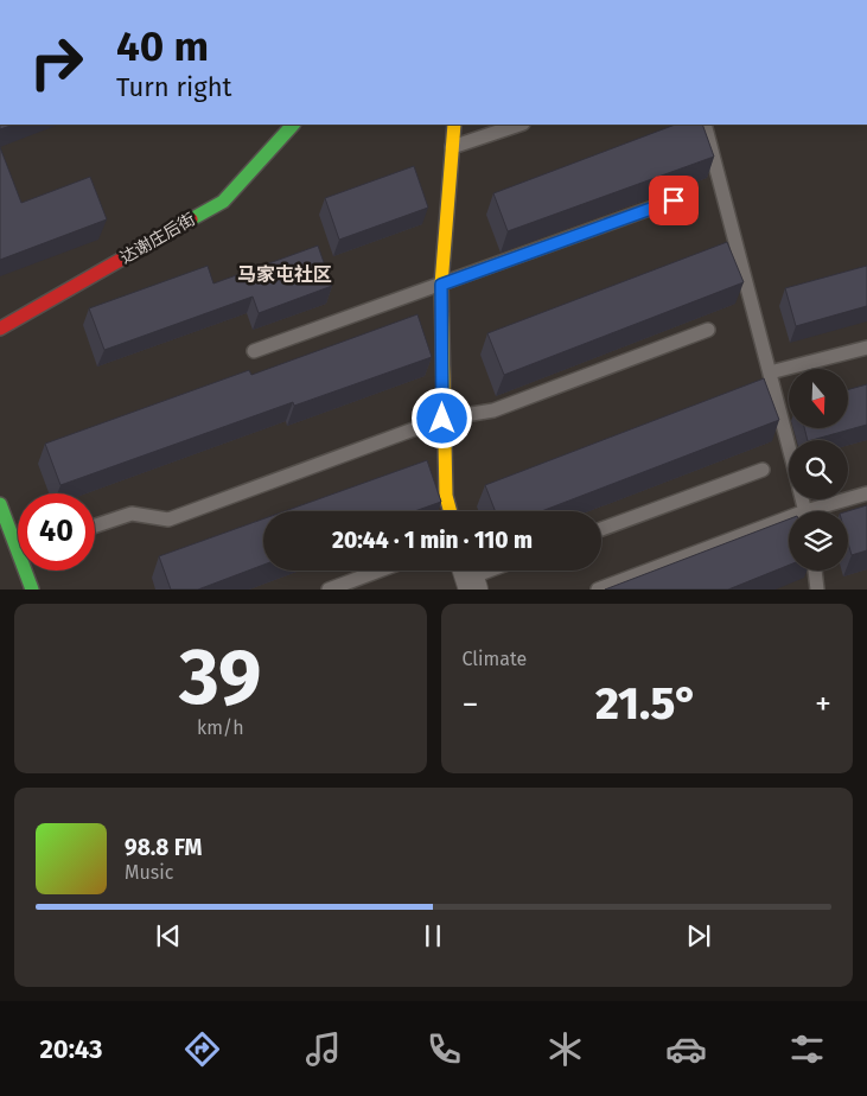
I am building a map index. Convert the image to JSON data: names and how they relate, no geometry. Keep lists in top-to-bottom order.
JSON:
{
  "streets": {
    "street": ["达谢庄后街"]
  },
  "districts": ["马家屯社区"],
  "north": "bottom",
  "page": {
    "turn": ["40 m", "Turn right"],
    "limit": "40",
    "trip": "20:44 · 1 min · 110 m",
    "tile": [
      ["39", "km/h"],
      "Climate"
    ],
    "heat": ["−", "21.5°", "+"],
    "song": ["98.8 FM", "Music"],
    "tabs": "20:43"
  }
}
